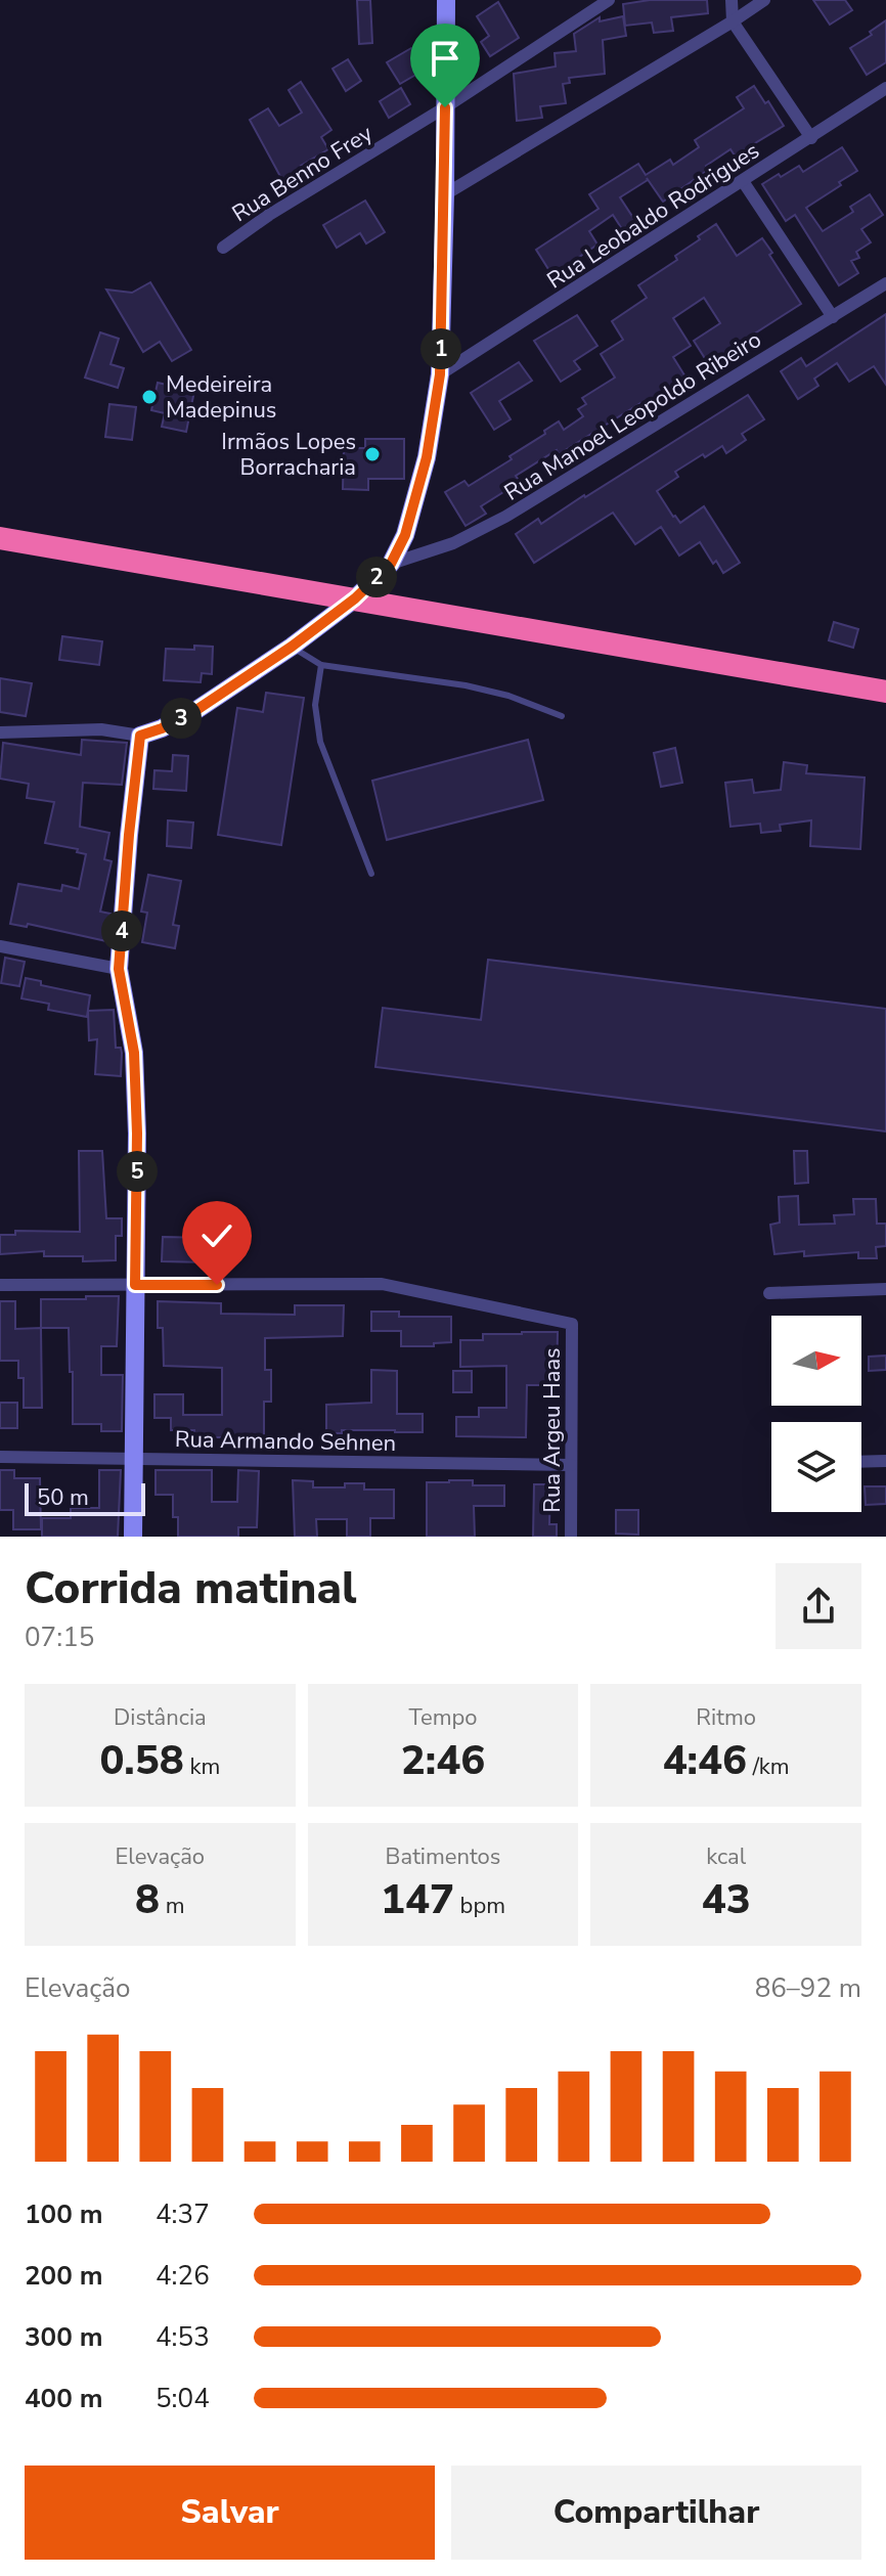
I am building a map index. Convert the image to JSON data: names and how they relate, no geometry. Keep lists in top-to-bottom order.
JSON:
{
  "streets": {
    "street": [
      "Rua Benno Frey",
      "Rua Leobaldo Rodrigues",
      "Rua Manoel Leopoldo Ribeiro",
      "Rua Argeu Haas",
      "Rua Armando Sehnen"
    ]
  },
  "crossings": [
    ["Rua Argeu Haas", "Rua Armando Sehnen"]
  ],
  "places": ["Medeireira Madepinus", "Irmãos Lopes Borracharia"],
  "scale_bar": "50 m",
  "north": "right",
  "page": {
    "pins": [
      "1",
      "2",
      "3",
      "4",
      "5"
    ],
    "scale": "50 m",
    "heading": ["Corrida matinal", "07:15"],
    "stats": [
      ["Distância", "0.58 km"],
      ["Tempo", "2:46"],
      ["Ritmo", "4:46 /km"],
      ["Elevação", "8 m"],
      ["Batimentos", "147 bpm"],
      ["kcal", "43"]
    ],
    "chart": ["Elevação", "86–92 m"],
    "list": [
      {
        "name": "100 m",
        "note": "4:37"
      },
      {
        "name": "200 m",
        "note": "4:26"
      },
      {
        "name": "300 m",
        "note": "4:53"
      },
      {
        "name": "400 m",
        "note": "5:04"
      }
    ],
    "buttons": ["Salvar", "Compartilhar"]
  }
}
